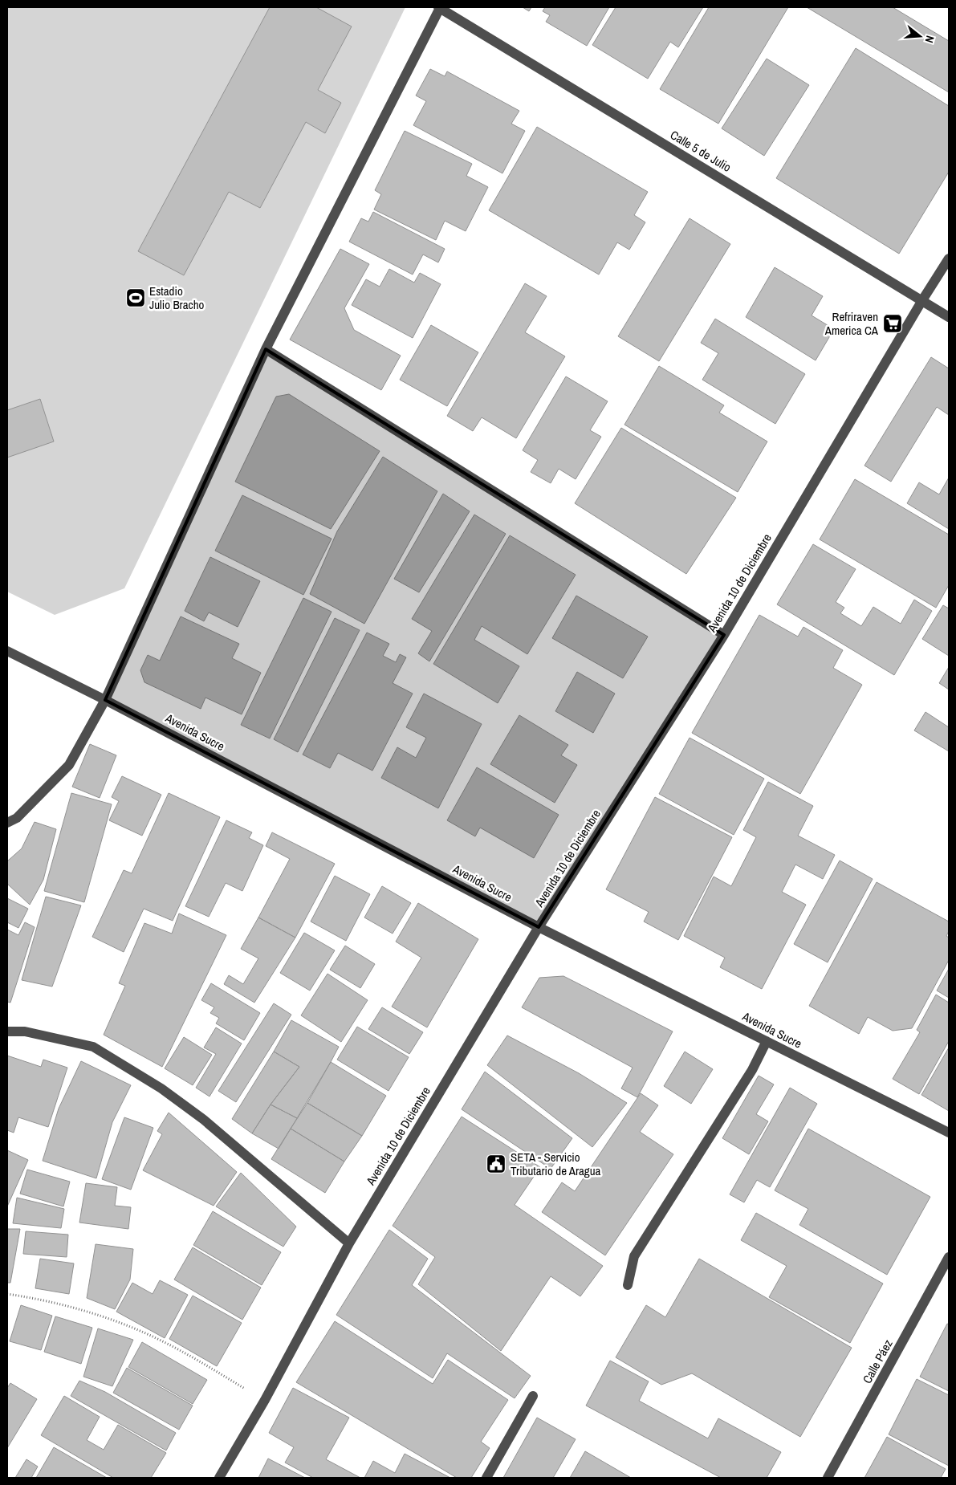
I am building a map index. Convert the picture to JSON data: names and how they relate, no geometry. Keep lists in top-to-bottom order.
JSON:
{
  "streets": {
    "street": [
      "Calle 5 de Julio",
      "Avenida 10 de Diciembre",
      "Avenida Sucre",
      "Calle Páez"
    ]
  },
  "crossings": [
    ["Calle 5 de Julio", "Avenida 10 de Diciembre"],
    ["Avenida 10 de Diciembre", "Avenida Sucre"]
  ],
  "places": {
    "sports": ["Estadio Julio Bracho"],
    "supermarket": ["Refriraven America CA"],
    "public building": ["SETA - Servicio Tributario de Aragua"]
  },
  "north": "right"
}
